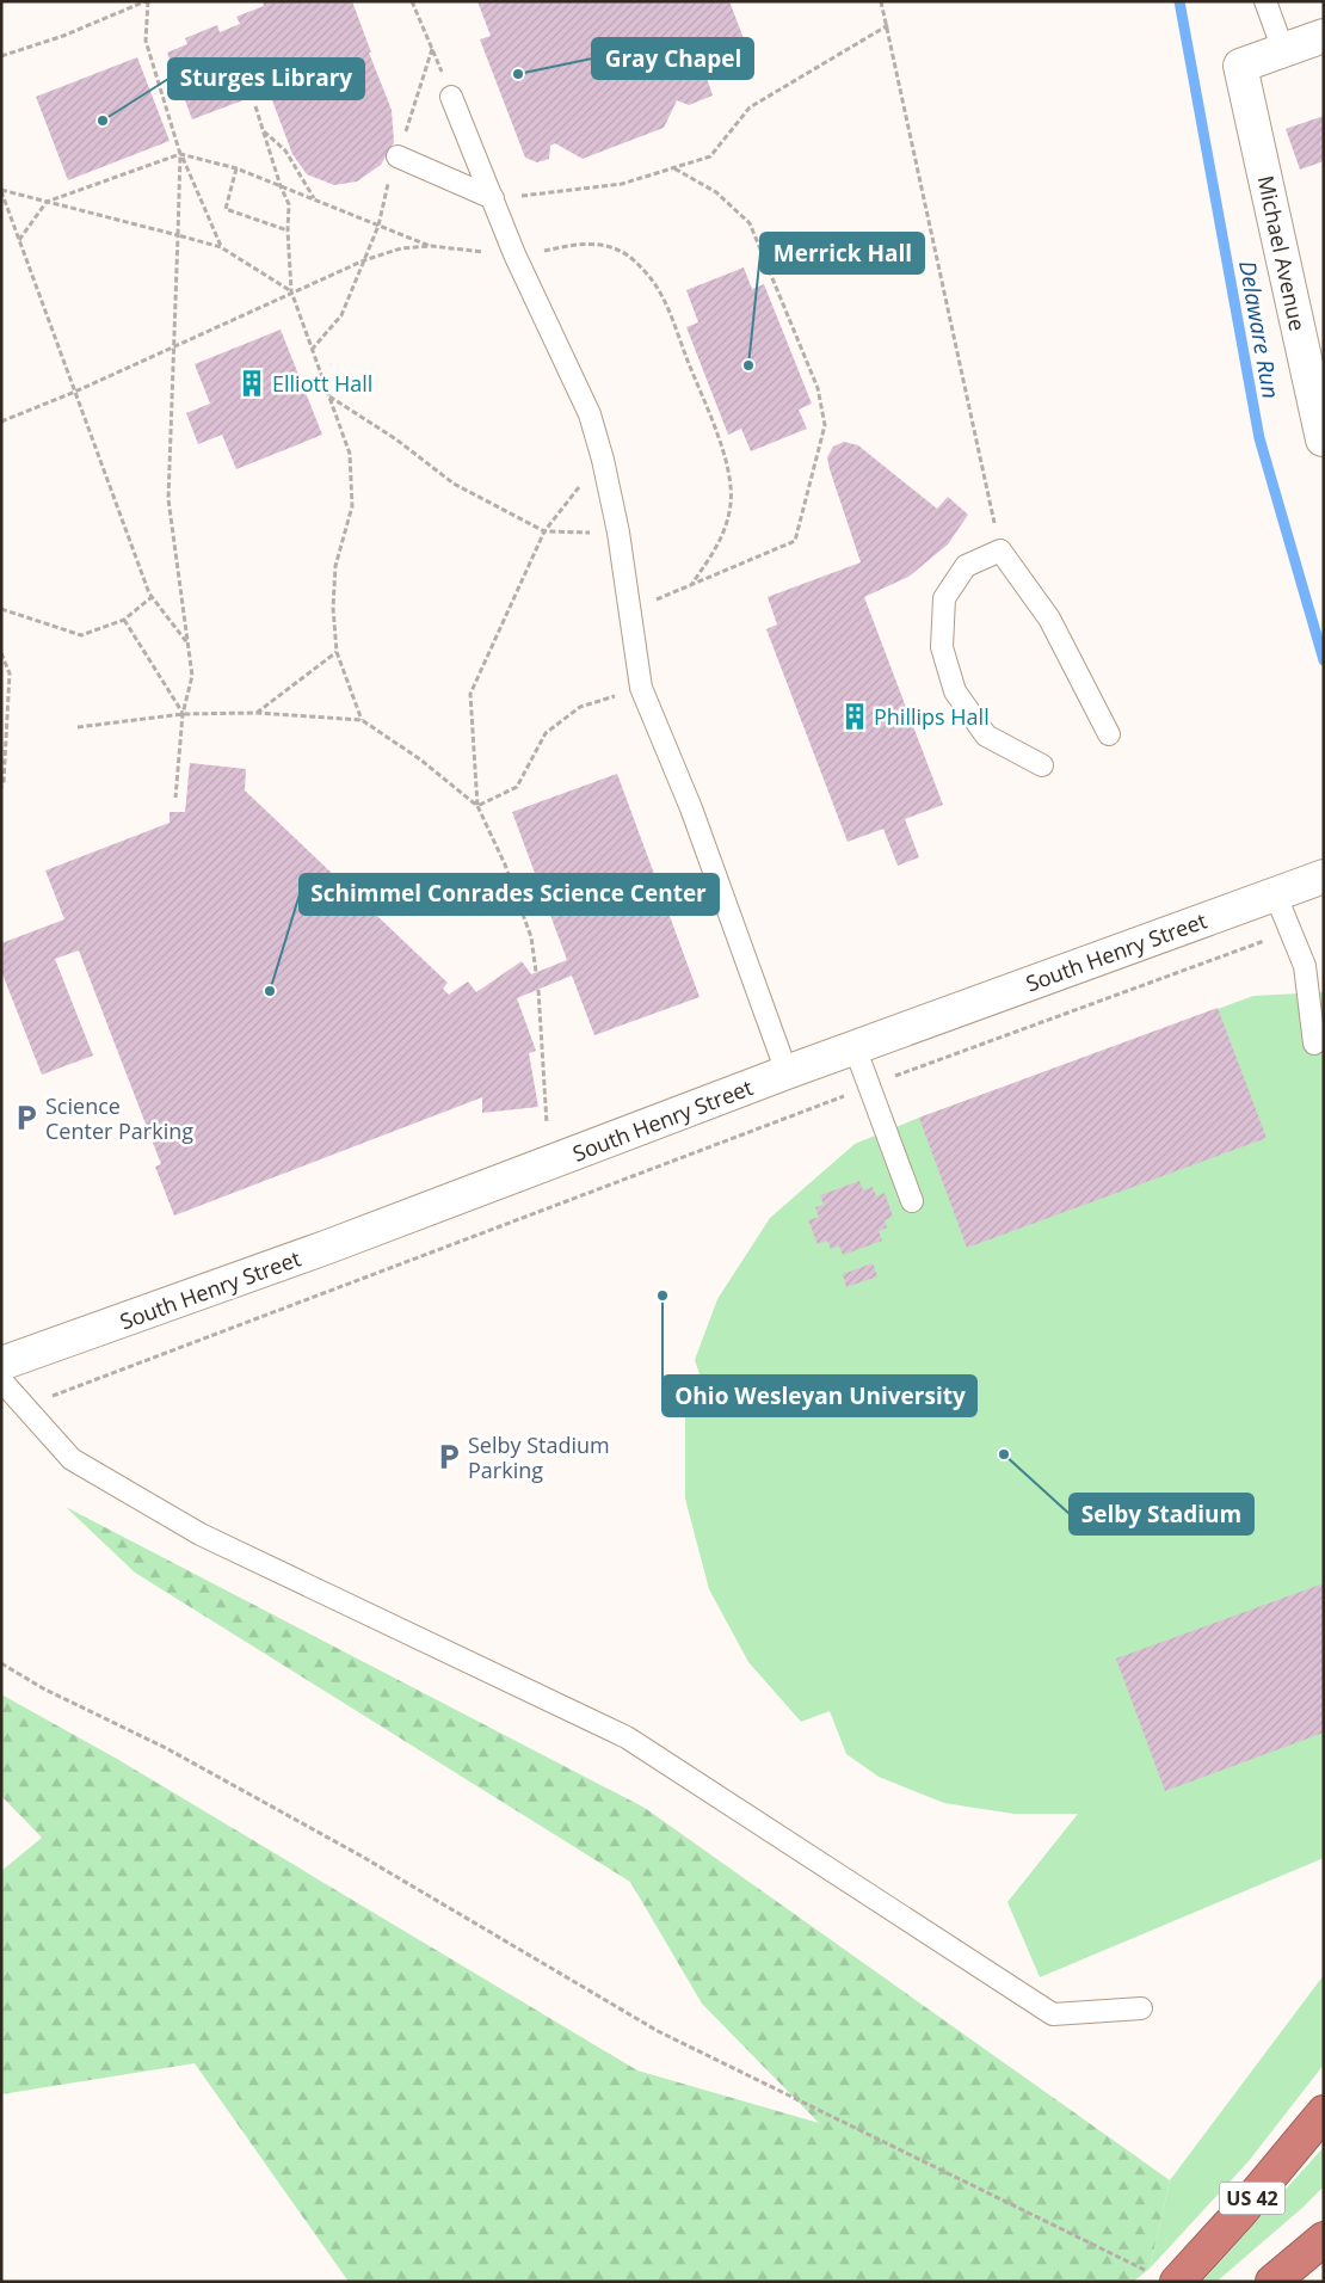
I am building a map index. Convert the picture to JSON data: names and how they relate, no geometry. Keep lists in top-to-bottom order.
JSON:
{
  "streets": {
    "highway": ["US 42"],
    "street": ["Michael Avenue", "South Henry Street"]
  },
  "water": ["Delaware Run"],
  "places": {
    "other": [
      "Gray Chapel",
      "Sturges Library",
      "Merrick Hall",
      "Schimmel Conrades Science Center",
      "Ohio Wesleyan University",
      "Selby Stadium"
    ],
    "building": ["Elliott Hall", "Phillips Hall"],
    "parking": ["Science Center Parking", "Selby Stadium Parking"]
  }
}
